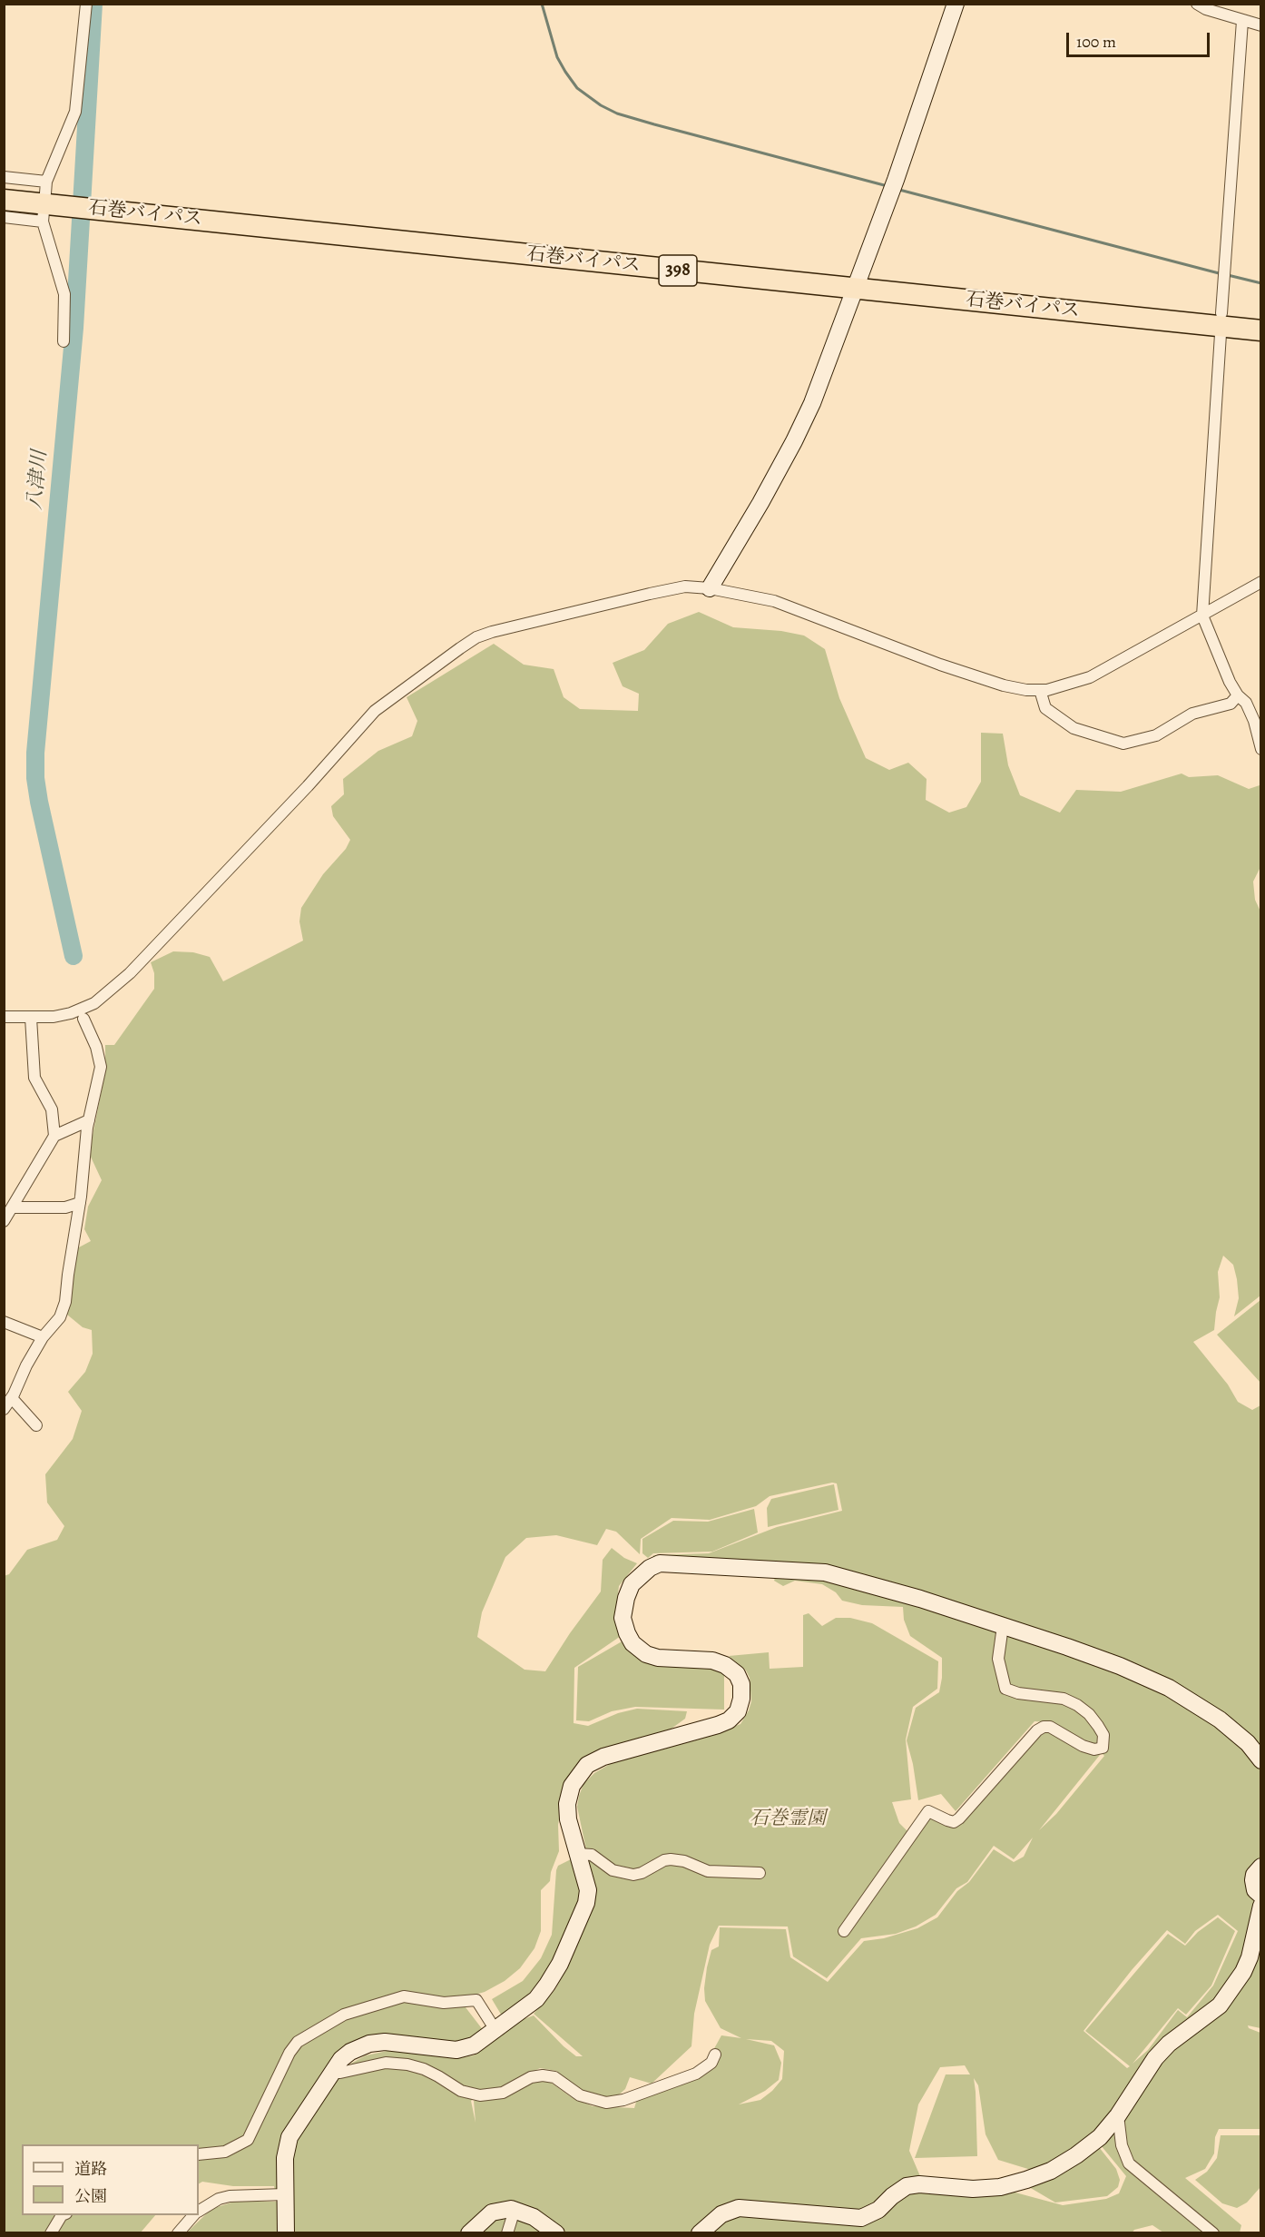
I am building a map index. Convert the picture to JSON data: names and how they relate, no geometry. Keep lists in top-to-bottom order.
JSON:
{
  "streets": {
    "highway": ["石巻バイパス", "398"]
  },
  "water": ["八津川"],
  "parks": ["石巻霊園"],
  "legend": ["道路", "公園"],
  "scale_bar": "100 m"
}
